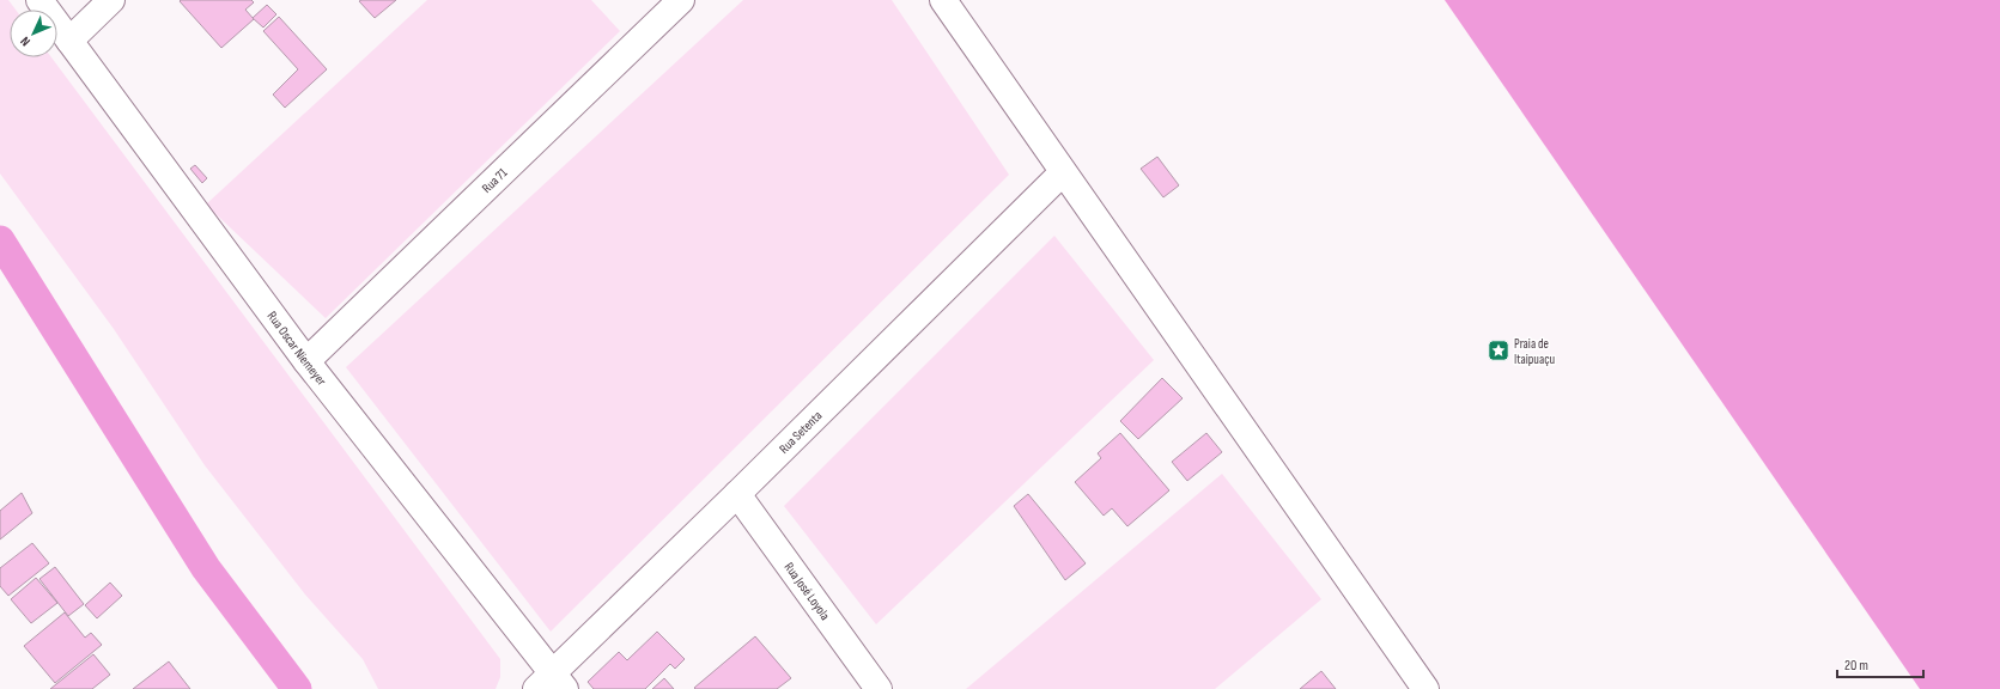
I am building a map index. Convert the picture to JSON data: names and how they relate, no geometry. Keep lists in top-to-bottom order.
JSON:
{
  "streets": {
    "street": [
      "Rua 71",
      "Rua Oscar Niemeyer",
      "Rua Setenta",
      "Rua José Loyola"
    ]
  },
  "crossings": [
    ["Rua 71", "Rua Oscar Niemeyer"],
    ["Rua Oscar Niemeyer", "Rua Setenta"],
    ["Rua Setenta", "Rua José Loyola"]
  ],
  "places": {
    "place": ["Praia de Itaipuaçu"]
  },
  "scale_bar": "20 m",
  "north": "bottom left"
}
